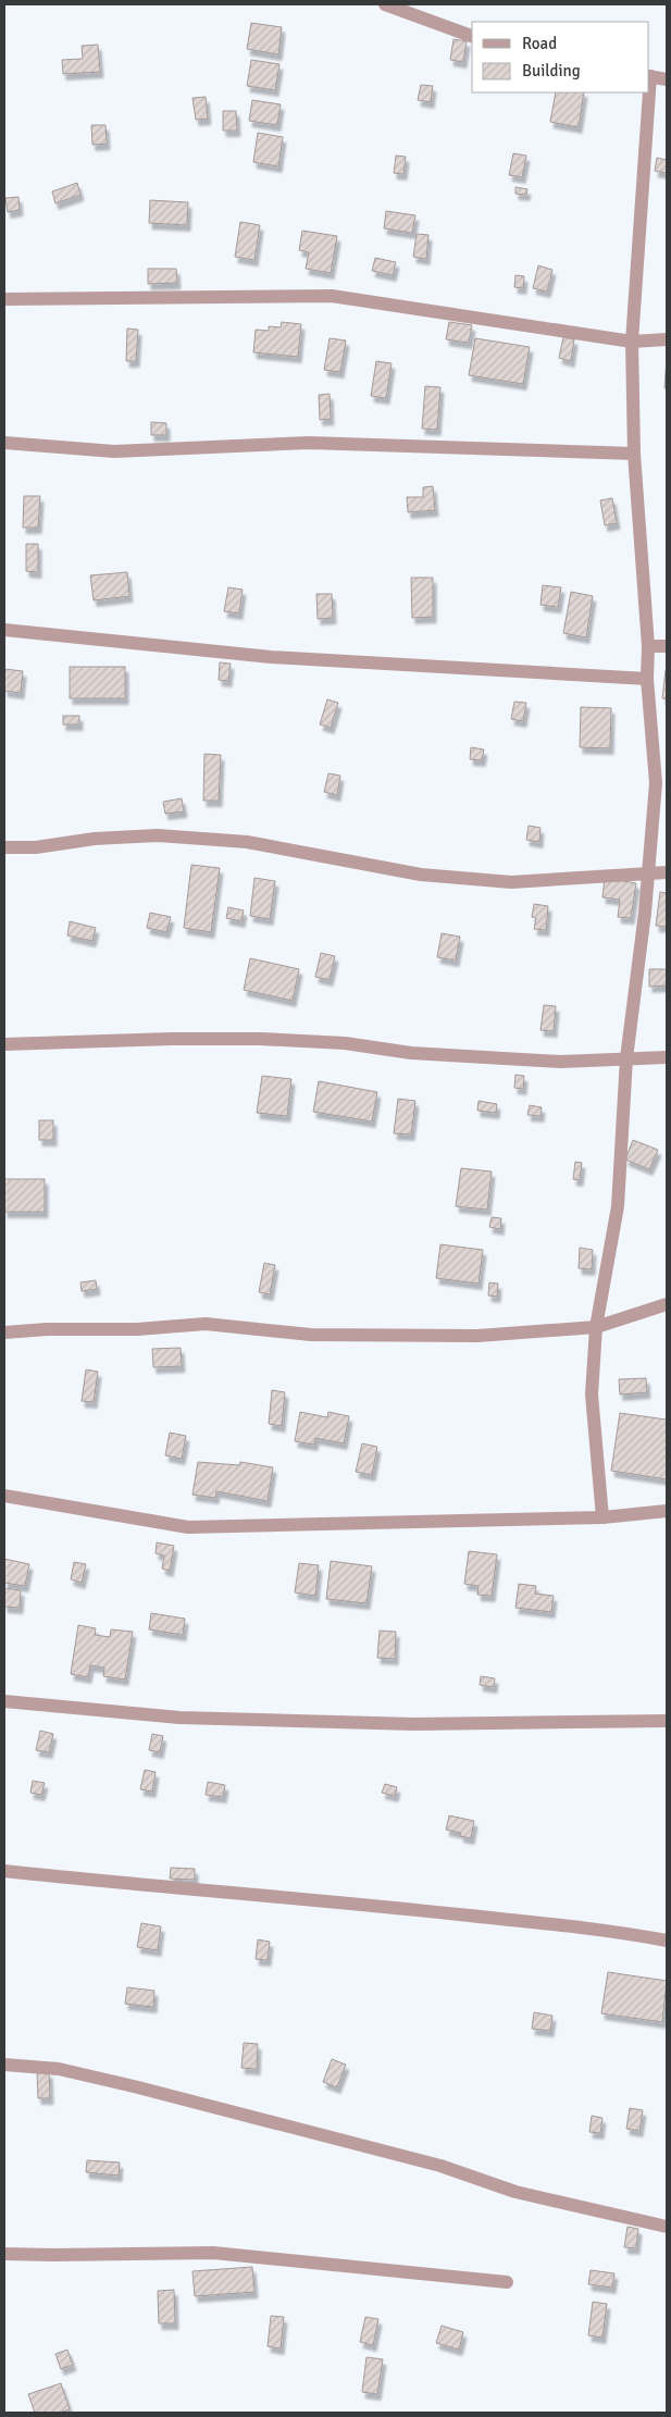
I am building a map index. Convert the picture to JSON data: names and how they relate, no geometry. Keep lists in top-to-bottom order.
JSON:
{
  "legend": ["Road", "Building"]
}
